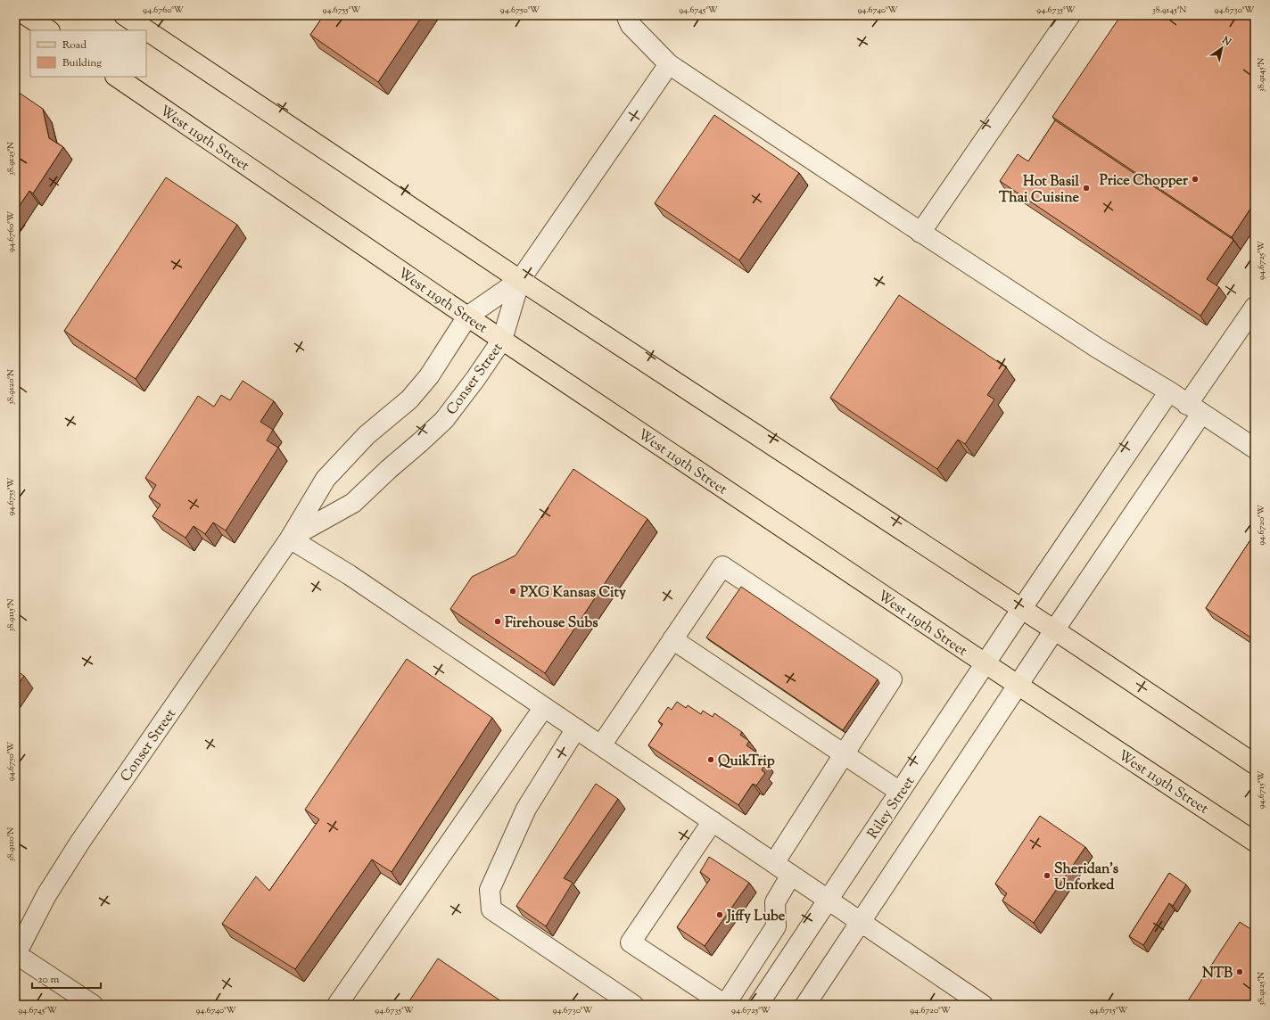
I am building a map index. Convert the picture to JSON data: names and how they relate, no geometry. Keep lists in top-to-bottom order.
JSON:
{
  "streets": {
    "main road": ["West 119th Street"],
    "street": ["Conser Street", "Riley Street"]
  },
  "crossings": [
    ["West 119th Street", "Conser Street"],
    ["West 119th Street", "Riley Street"]
  ],
  "places": [
    "Price Chopper",
    "Hot Basil Thai Cuisine",
    "PXG Kansas City",
    "Firehouse Subs",
    "QuikTrip",
    "Sheridan's Unforked",
    "Jiffy Lube",
    "NTB"
  ],
  "legend": ["Road", "Building"],
  "scale_bar": "20 m",
  "north": "top right",
  "coordinates": [
    "94.6760°W",
    "94.6755°W",
    "94.6750°W",
    "94.6745°W",
    "94.6740°W",
    "94.6735°W",
    "38.9145°N",
    "94.6730°W",
    "38.9125°N",
    "94.6725°W",
    "38.9120°N",
    "94.6720°W",
    "38.9115°N",
    "94.6715°W",
    "38.9110°N"
  ]
}
